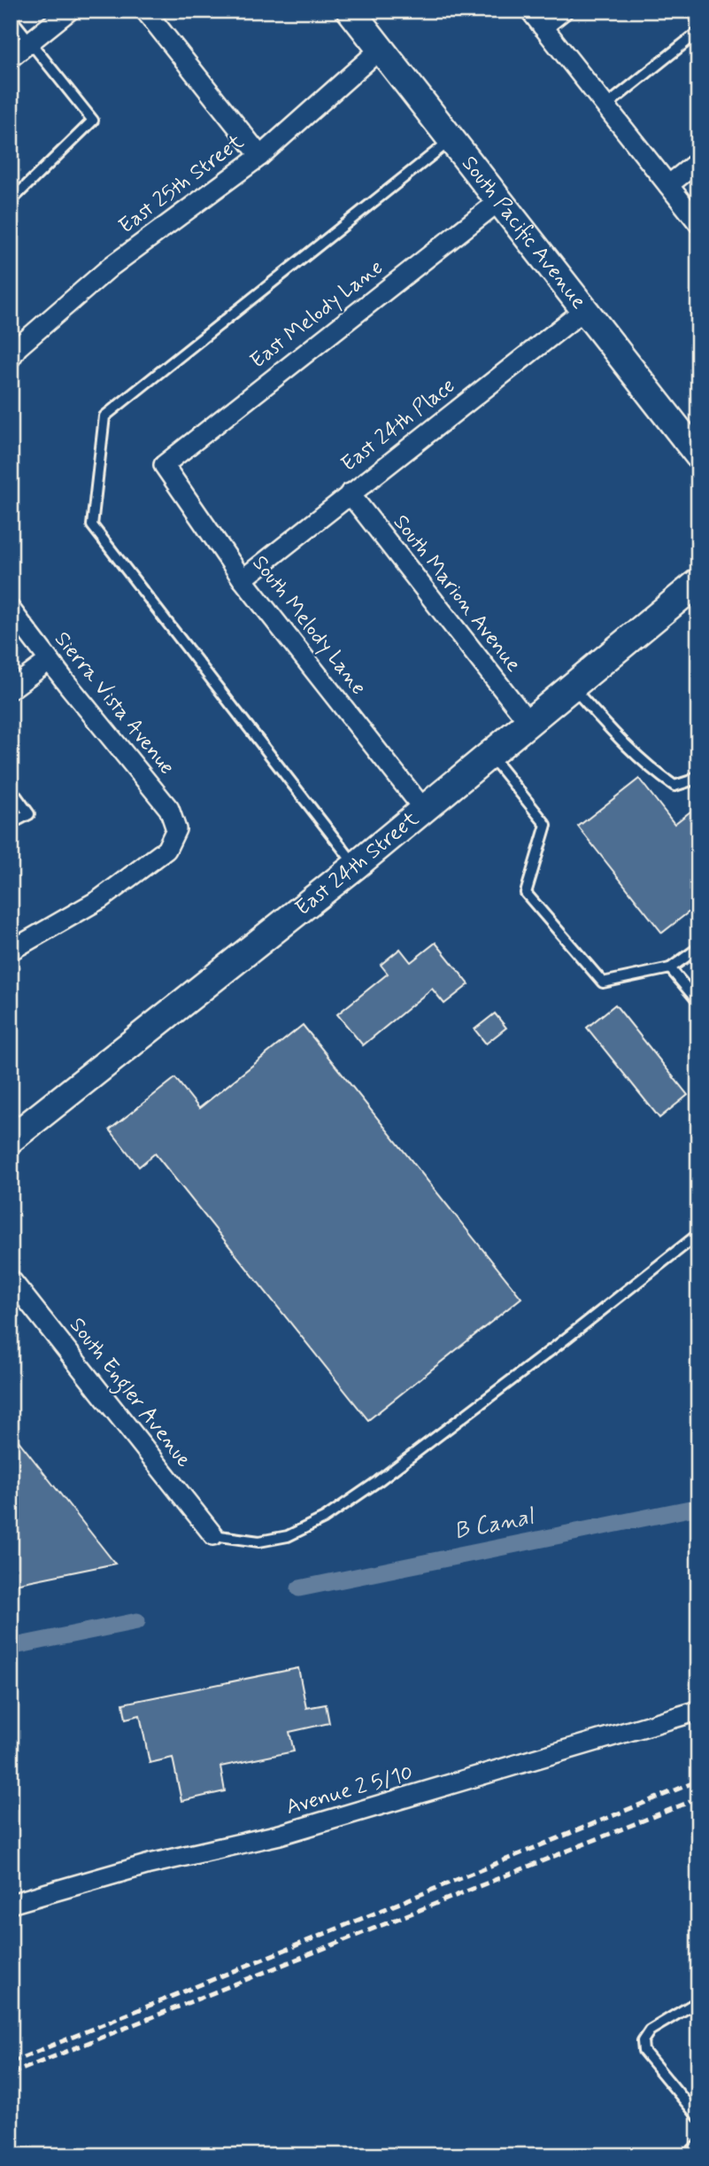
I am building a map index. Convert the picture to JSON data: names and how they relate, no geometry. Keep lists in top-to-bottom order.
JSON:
{
  "streets": {
    "main road": ["South Pacific Avenue", "East 24th Street"],
    "street": [
      "East 25th Street",
      "East Melody Lane",
      "East 24th Place",
      "South Marion Avenue",
      "South Melody Lane",
      "Sierra Vista Avenue",
      "South Engler Avenue",
      "Avenue 2 5/10"
    ]
  },
  "crossings": [
    ["East 25th Street", "South Pacific Avenue"],
    ["South Pacific Avenue", "East Melody Lane"],
    ["South Pacific Avenue", "East 24th Place"],
    ["East Melody Lane", "South Melody Lane"],
    ["East 24th Place", "South Marion Avenue"],
    ["East 24th Place", "South Melody Lane"],
    ["South Marion Avenue", "East 24th Street"],
    ["South Melody Lane", "East 24th Street"]
  ],
  "water": ["B Canal"]
}
